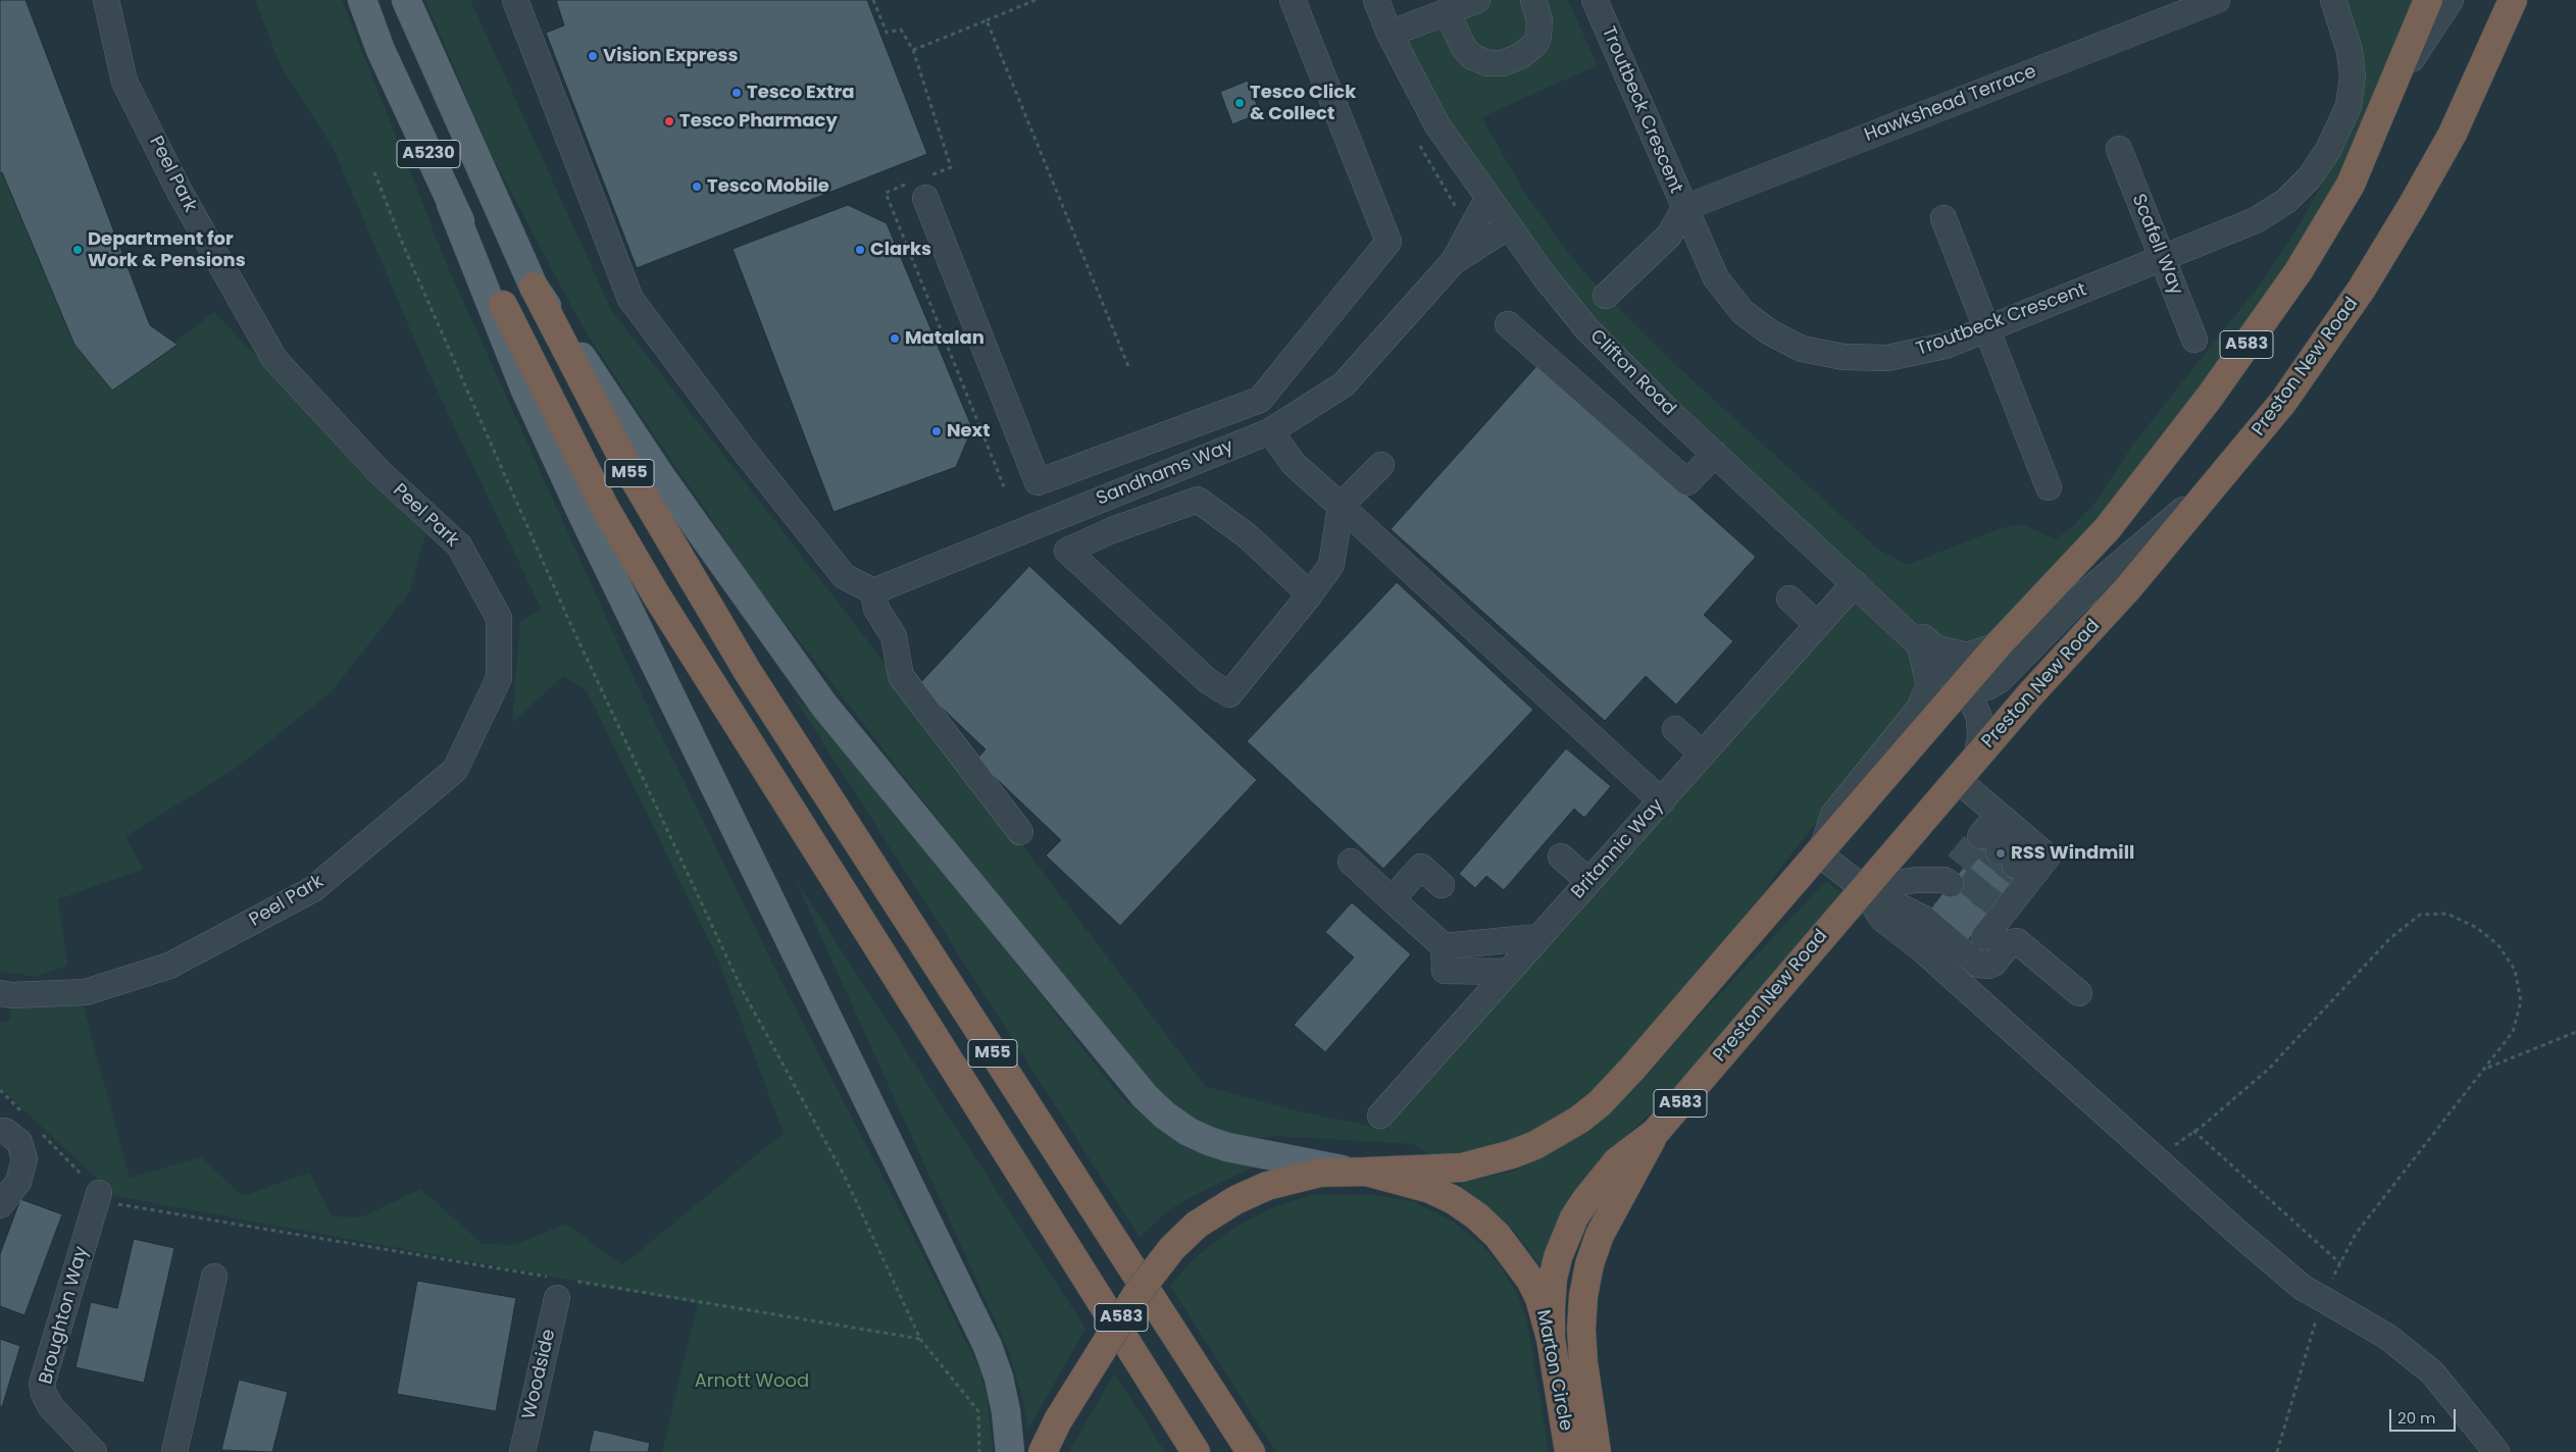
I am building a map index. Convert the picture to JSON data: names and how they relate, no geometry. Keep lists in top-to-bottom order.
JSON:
{
  "streets": {
    "highway": [
      "A583",
      "Preston New Road",
      "M55",
      "Marton Circle"
    ],
    "main road": ["A5230"],
    "street": [
      "Hawkshead Terrace",
      "Troutbeck Crescent",
      "Peel Park",
      "Scafell Way",
      "Clifton Road",
      "Sandhams Way",
      "Britannic Way",
      "Broughton Way",
      "Woodside"
    ]
  },
  "crossings": [
    ["Hawkshead Terrace", "Troutbeck Crescent"],
    ["Troutbeck Crescent", "Scafell Way"],
    ["A5230", "M55"],
    ["A583", "Preston New Road"],
    ["A583", "Clifton Road"],
    ["A583", "Marton Circle"],
    ["Preston New Road", "Marton Circle"],
    ["Clifton Road", "Sandhams Way"],
    ["Clifton Road", "Britannic Way"]
  ],
  "parks": ["Arnott Wood"],
  "places": [
    "Vision Express",
    "Tesco Extra",
    "Tesco Click & Collect",
    "Tesco Pharmacy",
    "Tesco Mobile",
    "Department for Work & Pensions",
    "Clarks",
    "Matalan",
    "Next",
    "RSS Windmill"
  ],
  "scale_bar": "20 m"
}
